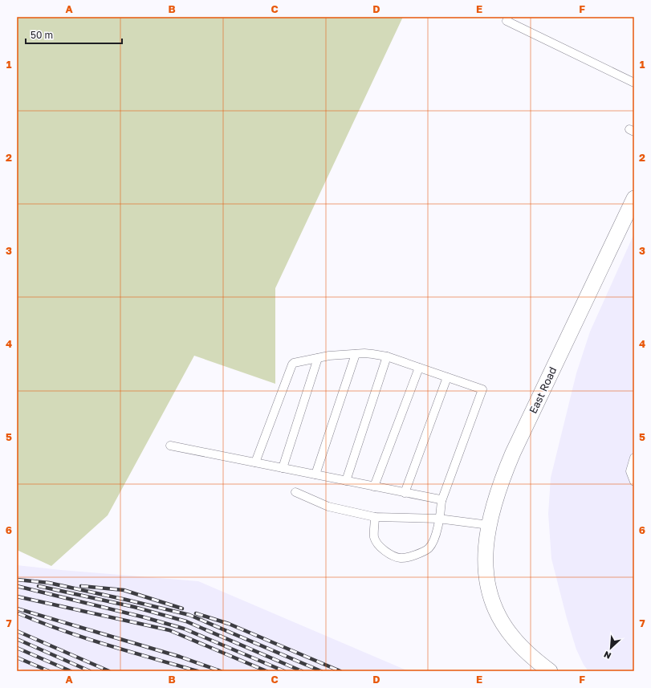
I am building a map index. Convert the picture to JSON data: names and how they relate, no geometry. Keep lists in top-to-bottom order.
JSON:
{
  "streets": {
    "street": ["East Road"]
  },
  "scale_bar": "50 m",
  "north": "bottom left",
  "grid": {
    "columns": [
      "A",
      "B",
      "C",
      "D",
      "E",
      "F"
    ],
    "rows": [
      "1",
      "2",
      "3",
      "4",
      "5",
      "6",
      "7"
    ]
  }
}
